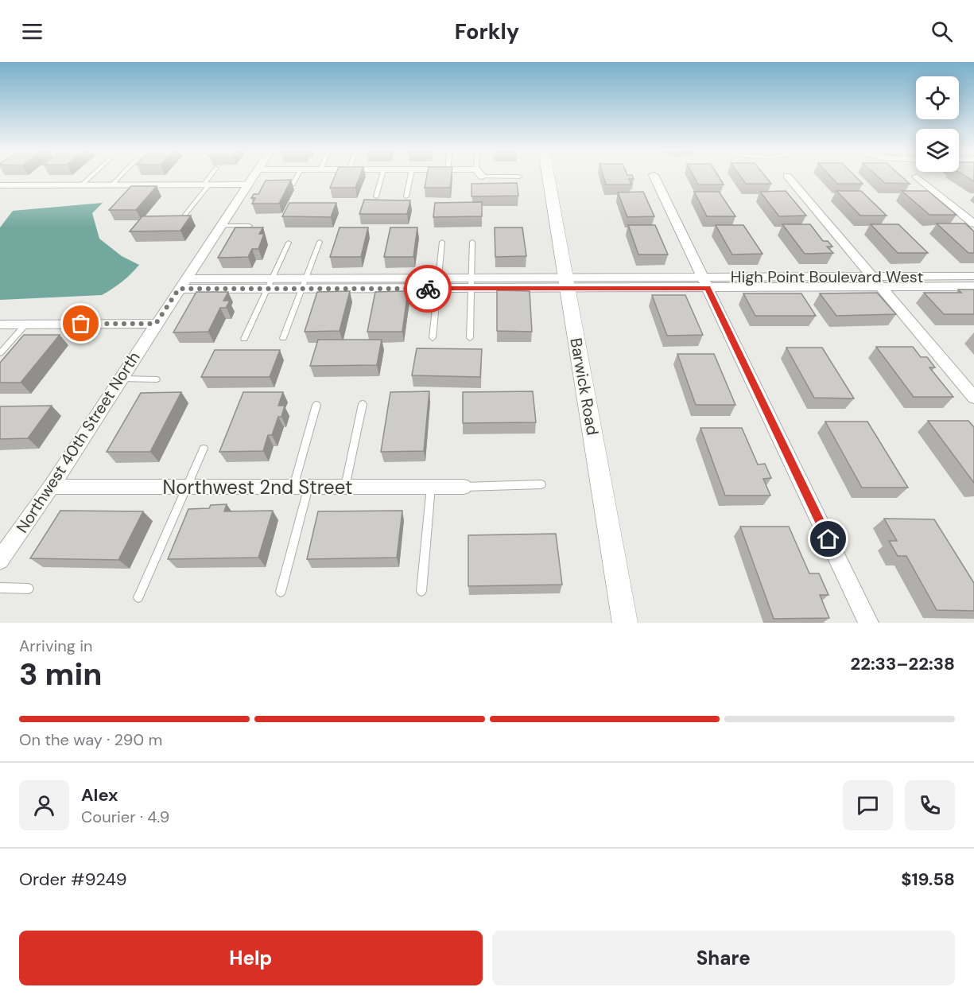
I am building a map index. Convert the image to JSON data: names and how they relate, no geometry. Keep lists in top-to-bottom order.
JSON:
{
  "streets": {
    "street": [
      "High Point Boulevard West",
      "Barwick Road",
      "Northwest 40th Street North",
      "Northwest 2nd Street"
    ]
  },
  "crossings": [
    ["High Point Boulevard West", "Barwick Road"],
    ["High Point Boulevard West", "Northwest 40th Street North"],
    ["Northwest 40th Street North", "Northwest 2nd Street"]
  ],
  "page": {
    "header": "Forkly",
    "heading": ["3 min", "Arriving in", "22:33–22:38"],
    "panel": [
      "Alex",
      "Courier · 4.9",
      "Order #9249",
      "$19.58"
    ],
    "bar": "On the way · 290 m",
    "buttons": ["Help", "Share"]
  }
}
